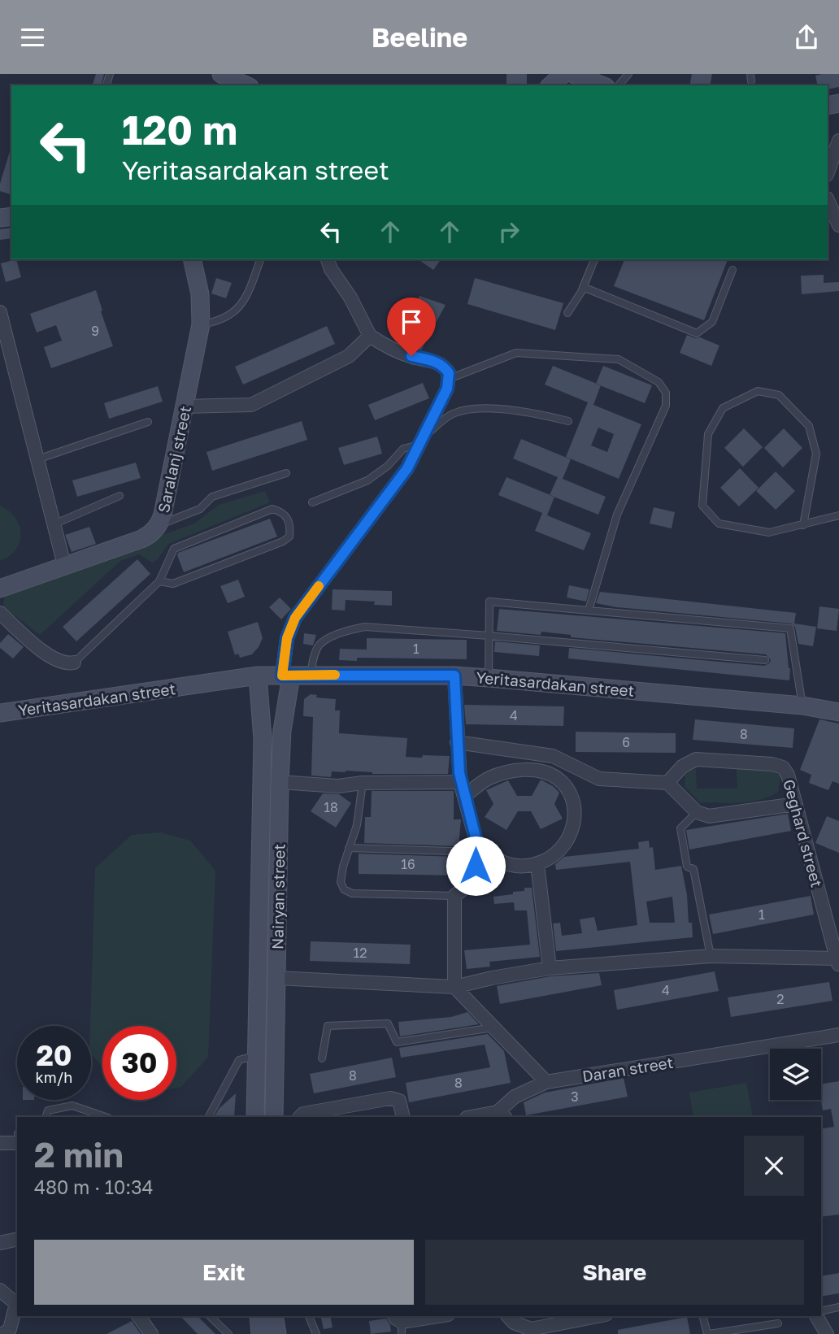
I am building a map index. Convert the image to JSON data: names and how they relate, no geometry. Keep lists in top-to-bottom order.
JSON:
{
  "streets": {
    "street": [
      "Saralanj street",
      "Yeritasardakan street",
      "Geghard street",
      "Nairyan street",
      "Daran street"
    ]
  },
  "crossings": [
    ["Yeritasardakan street", "Nairyan street"]
  ],
  "house_numbers": [
    "9",
    "1",
    "4",
    "8",
    "6",
    "18",
    "16",
    "1",
    "12",
    "4",
    "2",
    "8",
    "8",
    "3"
  ],
  "page": {
    "header": "Beeline",
    "turn": ["120 m", "Yeritasardakan street"],
    "speed": "20 km/h",
    "limit": "30",
    "heading": ["2 min", "480 m · 10:34"],
    "buttons": ["Exit", "Share"]
  }
}
